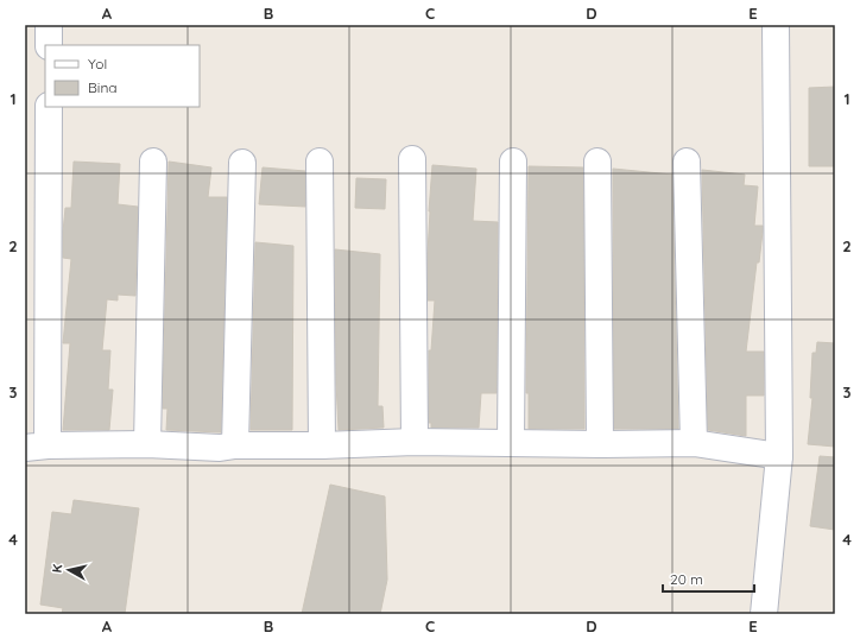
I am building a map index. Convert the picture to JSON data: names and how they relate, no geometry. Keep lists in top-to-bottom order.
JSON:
{
  "legend": ["Yol", "Bina"],
  "scale_bar": "20 m",
  "north": "left",
  "grid": {
    "columns": [
      "A",
      "B",
      "C",
      "D",
      "E"
    ],
    "rows": [
      "1",
      "2",
      "3",
      "4"
    ]
  }
}
